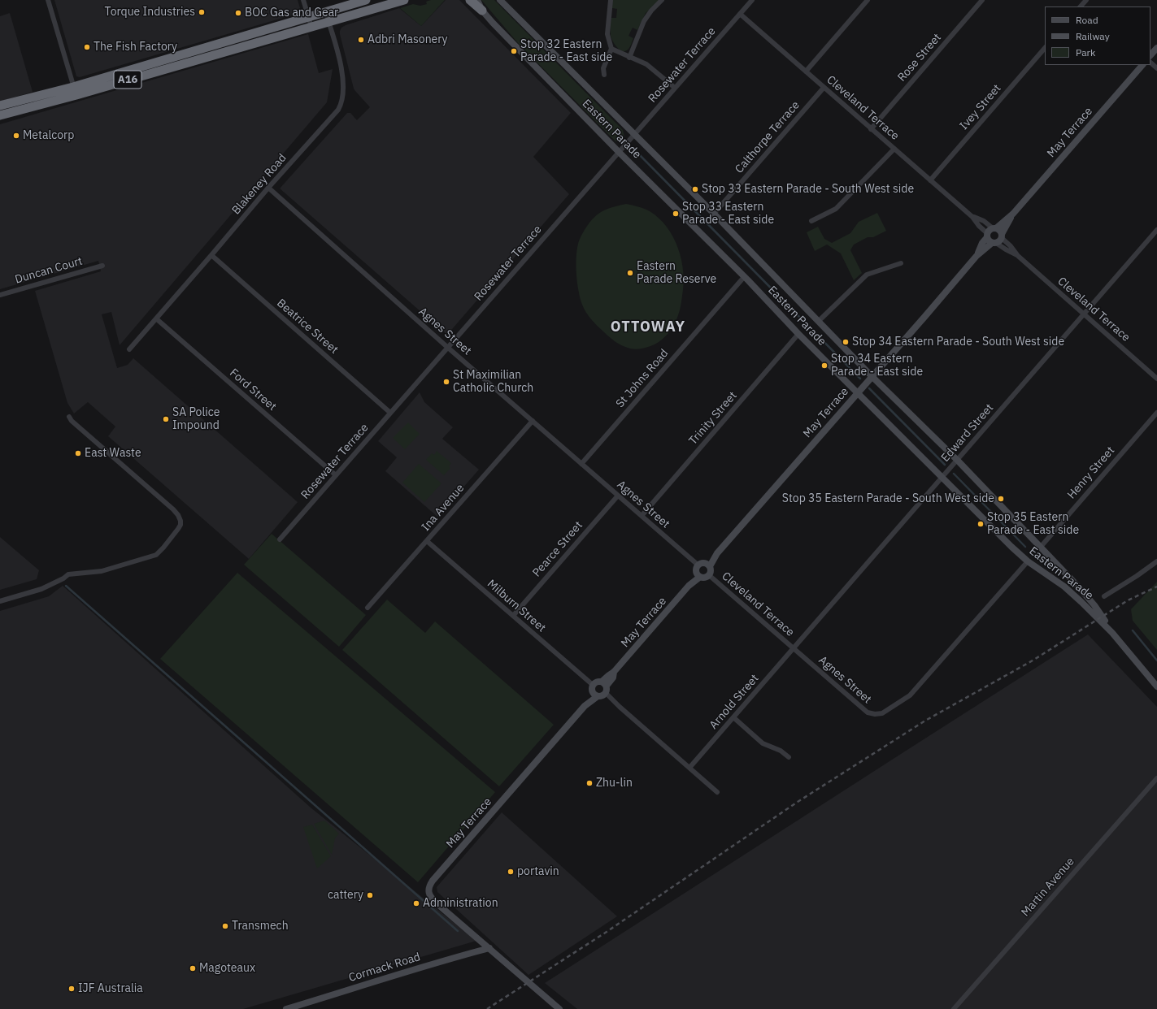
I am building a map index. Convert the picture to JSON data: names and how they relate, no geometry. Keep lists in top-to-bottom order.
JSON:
{
  "streets": {
    "highway": ["A16"],
    "main road": ["Eastern Parade", "May Terrace", "Cormack Road"],
    "street": [
      "Rose Street",
      "Rosewater Terrace",
      "Ivey Street",
      "Cleveland Terrace",
      "Calthorpe Terrace",
      "Blakeney Road",
      "Duncan Court",
      "Beatrice Street",
      "Agnes Street",
      "St Johns Road",
      "Ford Street",
      "Trinity Street",
      "Edward Street",
      "Henry Street",
      "Ina Avenue",
      "Pearce Street",
      "Milburn Street",
      "Arnold Street",
      "Martin Avenue"
    ]
  },
  "crossings": [
    ["Rose Street", "Cleveland Terrace"],
    ["Rosewater Terrace", "Cleveland Terrace"],
    ["Rosewater Terrace", "Eastern Parade"],
    ["Rosewater Terrace", "Beatrice Street"],
    ["Rosewater Terrace", "Agnes Street"],
    ["Rosewater Terrace", "Ford Street"],
    ["A16", "Blakeney Road"],
    ["Ivey Street", "Cleveland Terrace"],
    ["Cleveland Terrace", "May Terrace"],
    ["Cleveland Terrace", "Calthorpe Terrace"],
    ["Cleveland Terrace", "Agnes Street"],
    ["Cleveland Terrace", "Edward Street"],
    ["Cleveland Terrace", "Arnold Street"],
    ["Eastern Parade", "May Terrace"],
    ["Eastern Parade", "Calthorpe Terrace"],
    ["Eastern Parade", "Agnes Street"],
    ["Eastern Parade", "St Johns Road"],
    ["Eastern Parade", "Trinity Street"],
    ["Eastern Parade", "Edward Street"],
    ["Eastern Parade", "Henry Street"],
    ["May Terrace", "Agnes Street"],
    ["May Terrace", "Milburn Street"],
    ["May Terrace", "Cormack Road"],
    ["Blakeney Road", "Beatrice Street"],
    ["Blakeney Road", "Agnes Street"],
    ["Blakeney Road", "Ford Street"],
    ["Agnes Street", "St Johns Road"],
    ["Agnes Street", "Trinity Street"],
    ["Agnes Street", "Edward Street"],
    ["Agnes Street", "Ina Avenue"],
    ["Agnes Street", "Pearce Street"],
    ["Agnes Street", "Arnold Street"],
    ["Edward Street", "Arnold Street"],
    ["Ina Avenue", "Milburn Street"],
    ["Pearce Street", "Milburn Street"]
  ],
  "districts": ["OTTOWAY"],
  "places": [
    "Torque Industries",
    "BOC Gas and Gear",
    "Adbri Masonery",
    "The Fish Factory",
    "Stop 32 Eastern Parade - East side",
    "Metalcorp",
    "Stop 33 Eastern Parade - South West side",
    "Stop 33 Eastern Parade - East side",
    "Eastern Parade Reserve",
    "Stop 34 Eastern Parade - South West side",
    "Stop 34 Eastern Parade - East side",
    "St Maximilian Catholic Church",
    "SA Police Impound",
    "East Waste",
    "Stop 35 Eastern Parade - South West side",
    "Stop 35 Eastern Parade - East side",
    "Zhu-lin",
    "portavin",
    "cattery",
    "Administration",
    "Transmech",
    "Magoteaux",
    "IJF Australia"
  ],
  "legend": ["Road", "Railway", "Park"]
}
